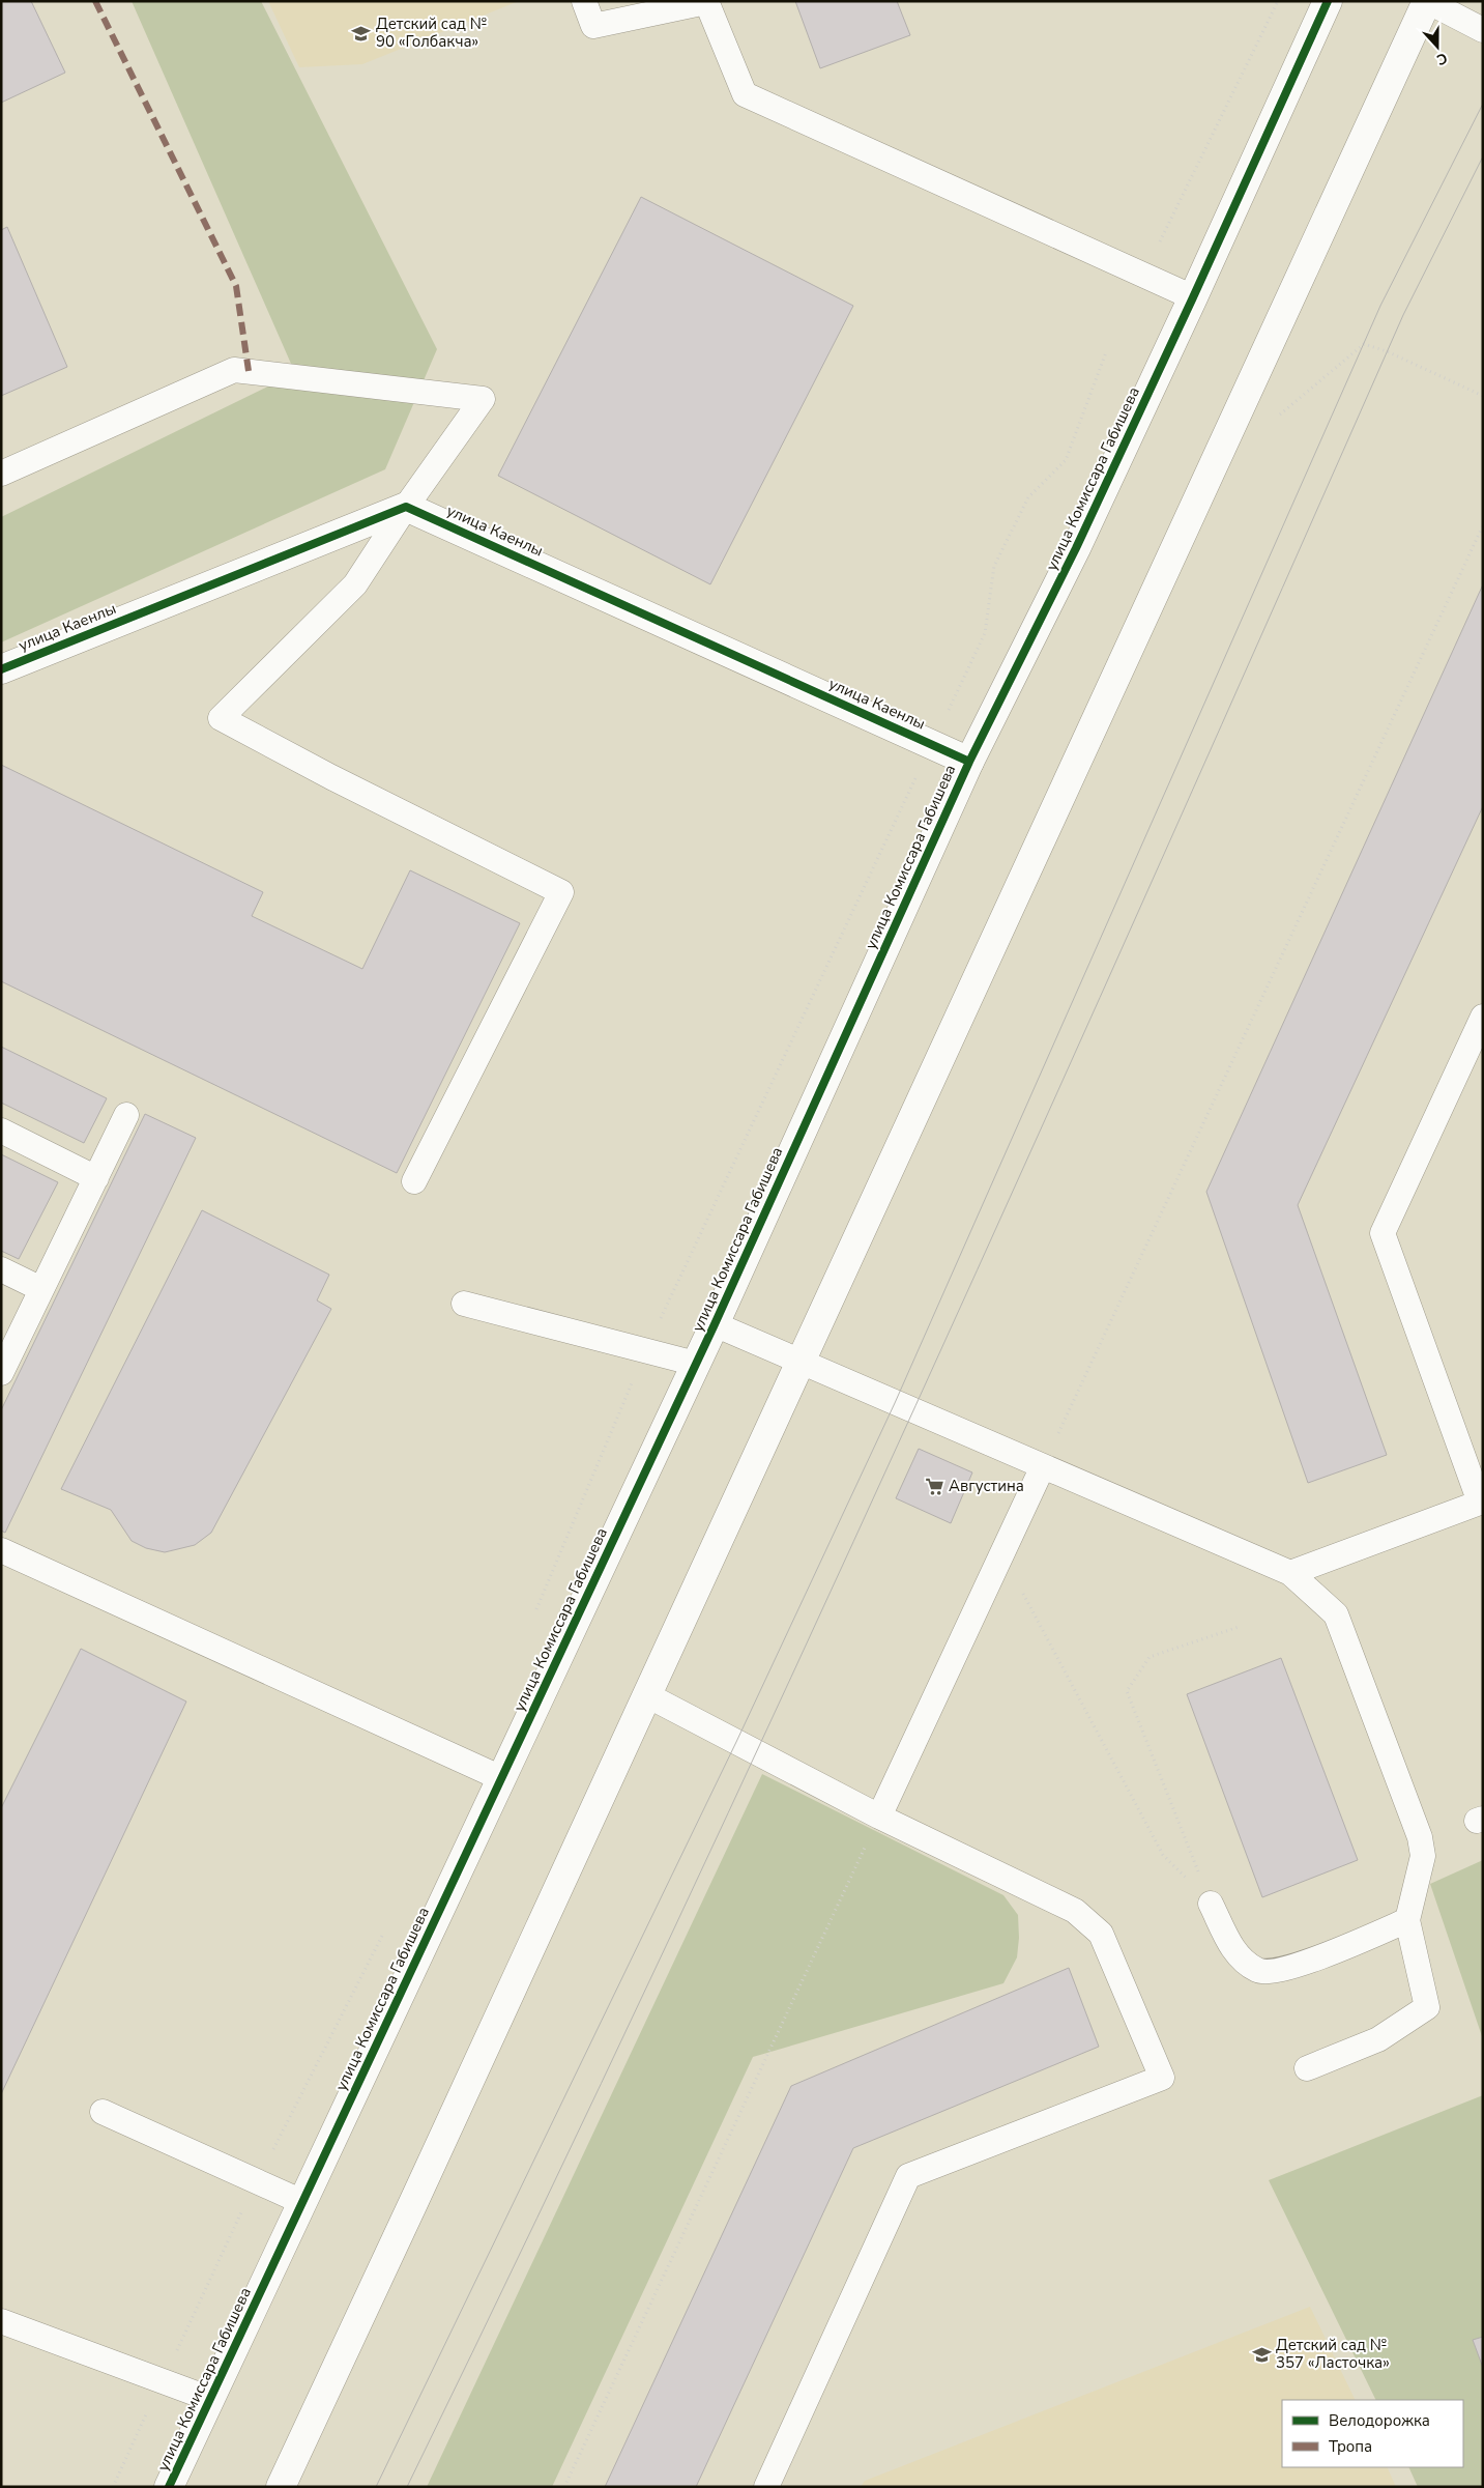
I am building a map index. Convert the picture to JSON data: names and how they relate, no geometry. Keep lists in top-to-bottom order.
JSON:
{
  "streets": {
    "street": ["улица Комиссара Габишева", "улица Каенлы"]
  },
  "crossings": [
    ["улица Комиссара Габишева", "улица Каенлы"]
  ],
  "places": {
    "school or university": ["Детский сад № 90 «Голбакча»", "Детский сад № 357 «Ласточка»"],
    "supermarket": ["Августина"]
  },
  "legend": ["Велодорожка", "Тропа"],
  "north": "bottom"
}
